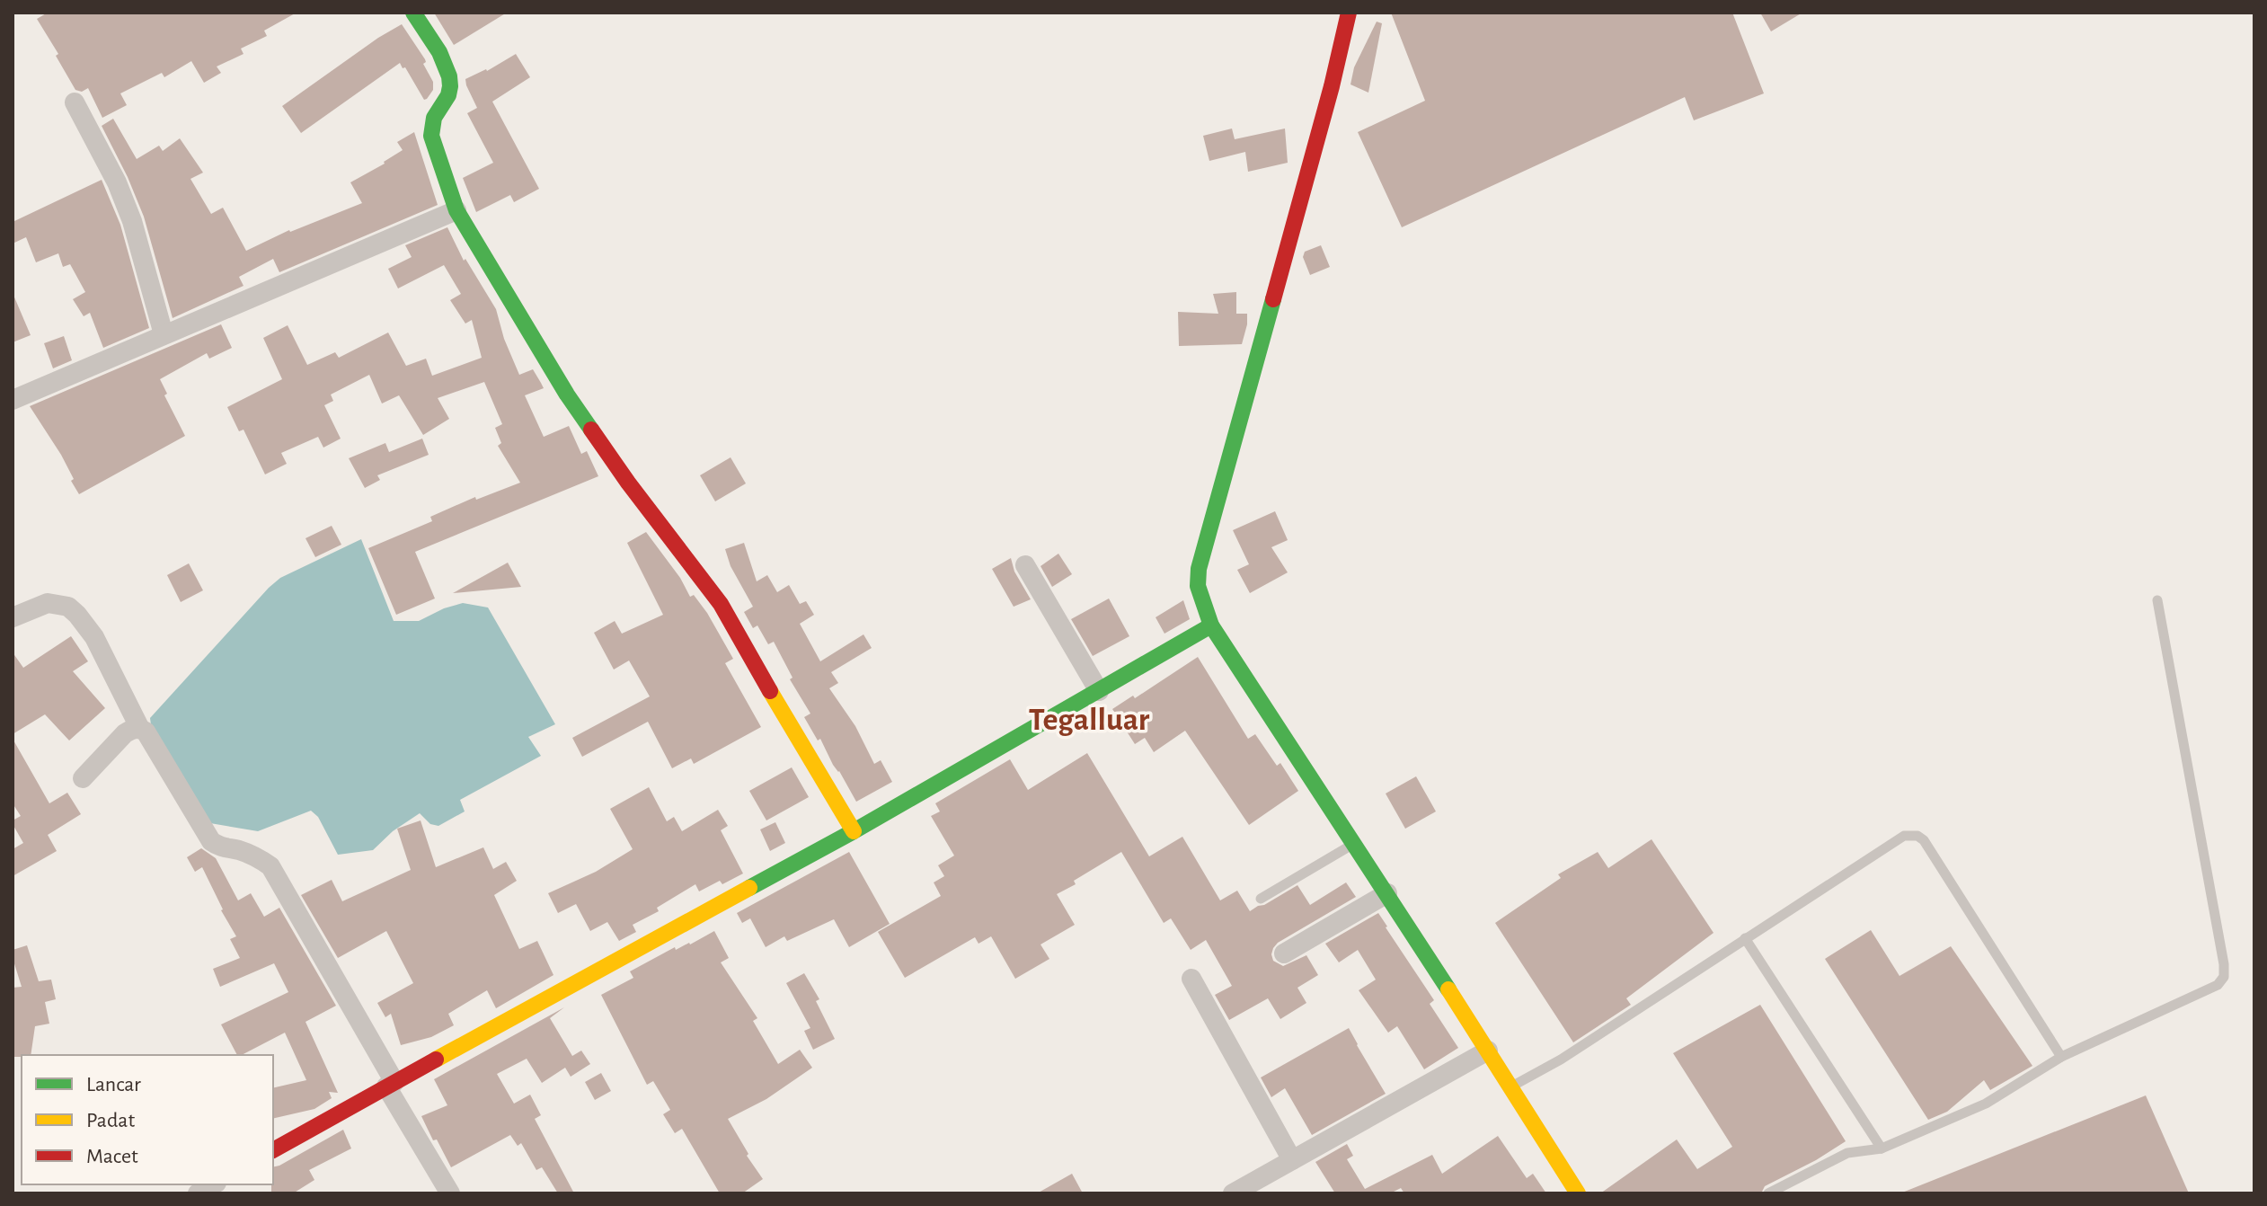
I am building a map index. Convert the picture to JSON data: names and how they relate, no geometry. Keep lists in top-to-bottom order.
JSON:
{
  "districts": ["Tegalluar"],
  "legend": ["Lancar", "Padat", "Macet"]
}
